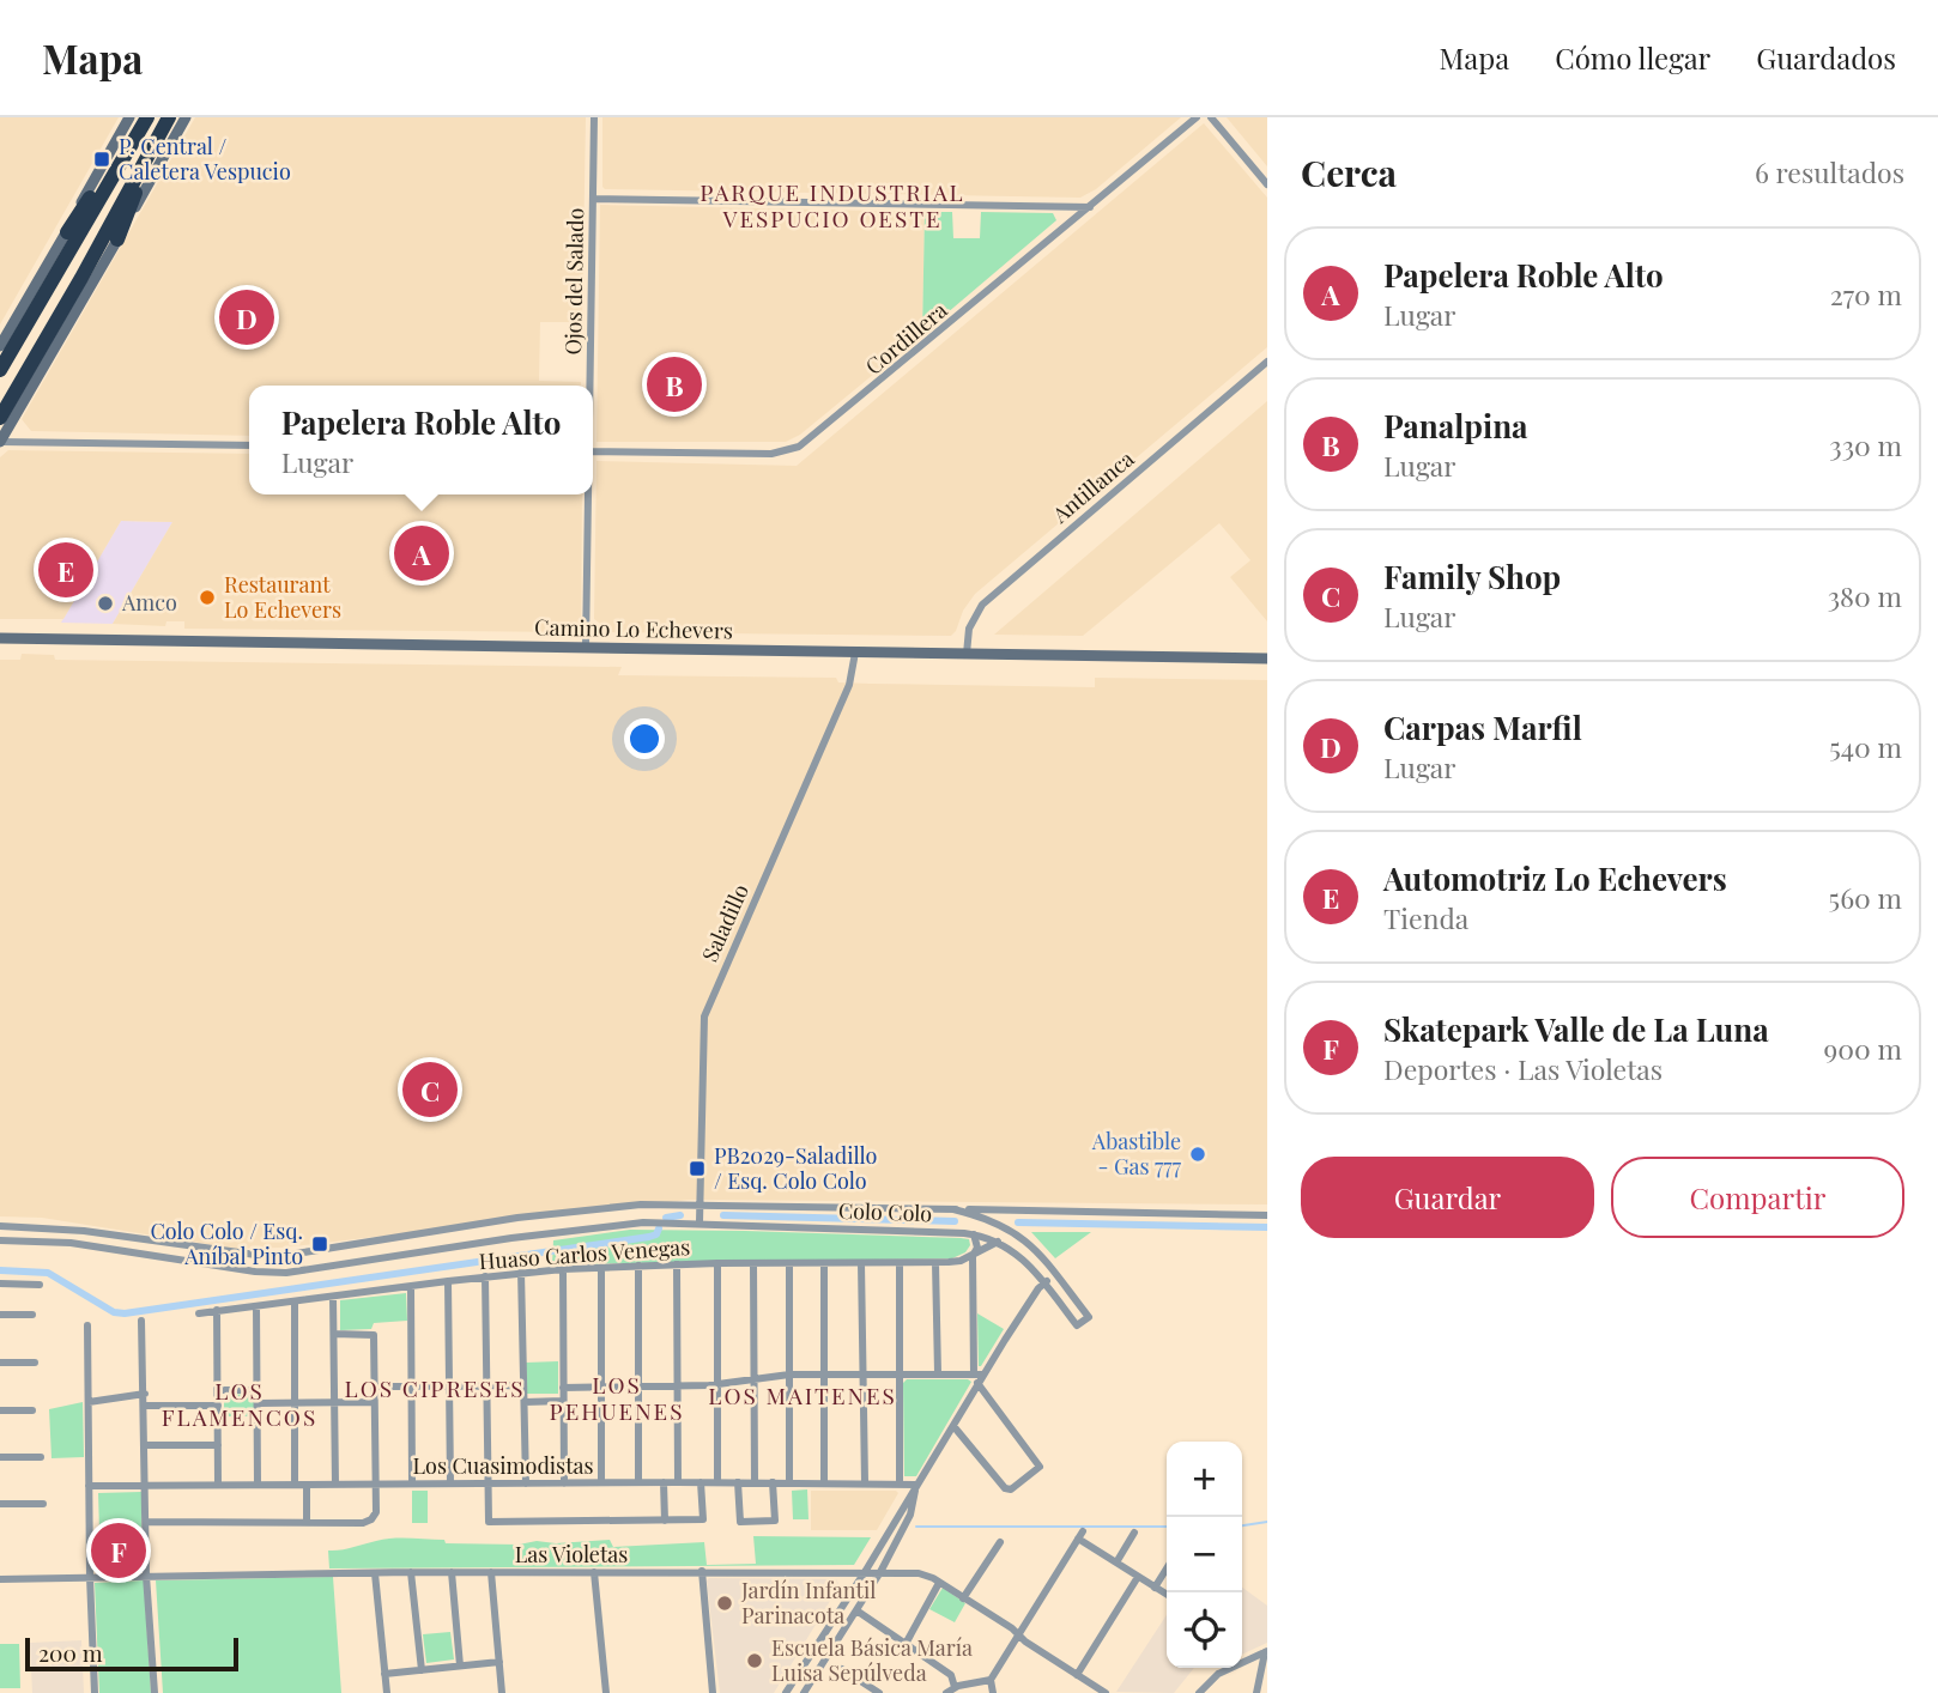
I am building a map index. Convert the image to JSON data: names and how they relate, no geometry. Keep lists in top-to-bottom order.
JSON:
{
  "streets": {
    "main road": ["Camino Lo Echevers"],
    "street": [
      "Ojos del Salado",
      "Cordillera",
      "Antillanca",
      "Saladillo",
      "Colo Colo",
      "Huaso Carlos Venegas",
      "Los Cuasimodistas",
      "Las Violetas"
    ]
  },
  "crossings": [
    ["Ojos del Salado", "Camino Lo Echevers"],
    ["Antillanca", "Camino Lo Echevers"],
    ["Camino Lo Echevers", "Saladillo"],
    ["Saladillo", "Colo Colo"],
    ["Colo Colo", "Huaso Carlos Venegas"]
  ],
  "districts": [
    "PARQUE INDUSTRIAL VESPUCIO OESTE",
    "LOS PEHUENES",
    "LOS CIPRESES",
    "LOS FLAMENCOS",
    "LOS MAITENES"
  ],
  "places": {
    "transit": ["P. Central / Caletera Vespucio", "PB2029-Saladillo / Esq. Colo Colo", "Colo Colo / Esq. Aníbal Pinto"],
    "other": [
      "Restaurant Lo Echevers",
      "Amco",
      "Abastible - Gas 777",
      "Jardín Infantil Parinacota",
      "Escuela Básica María Luisa Sepúlveda"
    ]
  },
  "scale_bar": "200 m",
  "page": {
    "header": "Mapa",
    "nav": ["Mapa", "Cómo llegar", "Guardados"],
    "heading": ["Cerca", "6 resultados"],
    "list": [
      {
        "mark": "A",
        "name": "Papelera Roble Alto",
        "note": "Lugar",
        "value": "270 m"
      },
      {
        "mark": "B",
        "name": "Panalpina",
        "note": "Lugar",
        "value": "330 m"
      },
      {
        "mark": "C",
        "name": "Family Shop",
        "note": "Lugar",
        "value": "380 m"
      },
      {
        "mark": "D",
        "name": "Carpas Marfil",
        "note": "Lugar",
        "value": "540 m"
      },
      {
        "mark": "E",
        "name": "Automotriz Lo Echevers",
        "note": "Tienda",
        "value": "560 m"
      },
      {
        "mark": "F",
        "name": "Skatepark Valle de La Luna",
        "note": "Deportes · Las Violetas",
        "value": "900 m"
      }
    ],
    "pins": [
      "D",
      "B",
      "A",
      "E",
      "C",
      "F"
    ],
    "popup": ["Papelera Roble Alto", "Lugar"],
    "buttons": ["Guardar", "Compartir"],
    "map_buttons": ["+", "−"],
    "scale": "200 m"
  }
}
